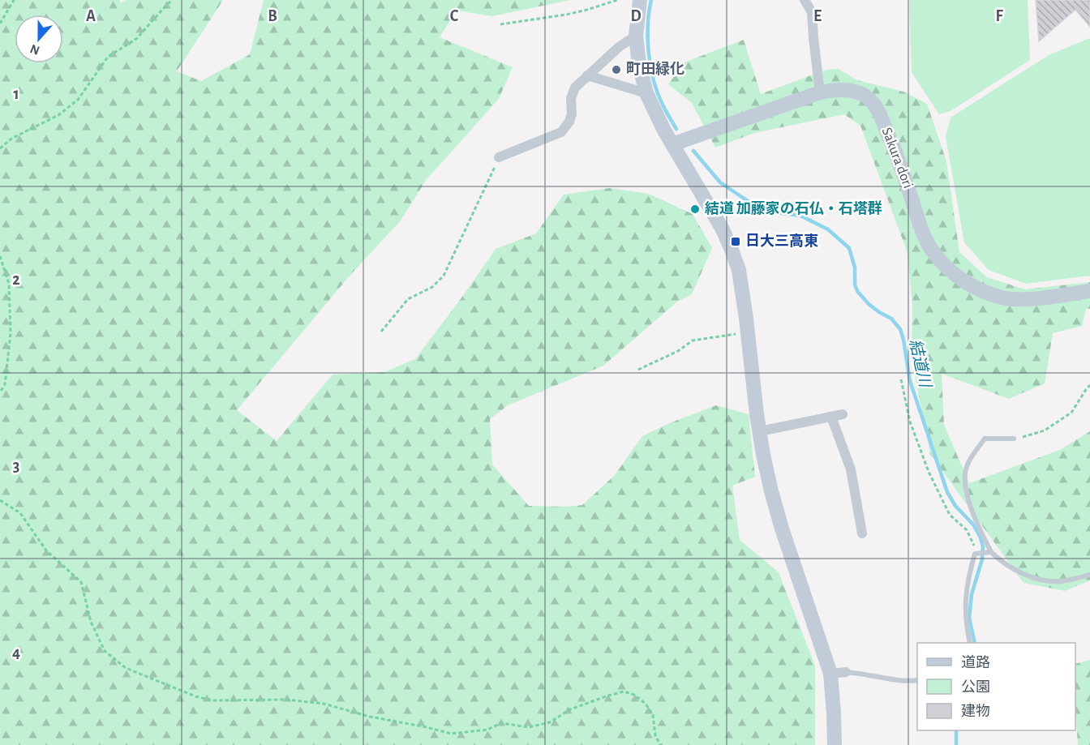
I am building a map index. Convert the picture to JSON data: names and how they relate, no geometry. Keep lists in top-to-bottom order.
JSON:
{
  "streets": {
    "street": ["Sakura dori"]
  },
  "water": ["結道川"],
  "places": {
    "other": ["町田緑化", "結道 加藤家の石仏・石塔群"],
    "transit": ["日大三高東"]
  },
  "legend": ["道路", "公園", "建物"],
  "north": "bottom",
  "grid": {
    "columns": [
      "A",
      "B",
      "C",
      "D",
      "E",
      "F"
    ],
    "rows": [
      "1",
      "2",
      "3",
      "4"
    ]
  }
}
